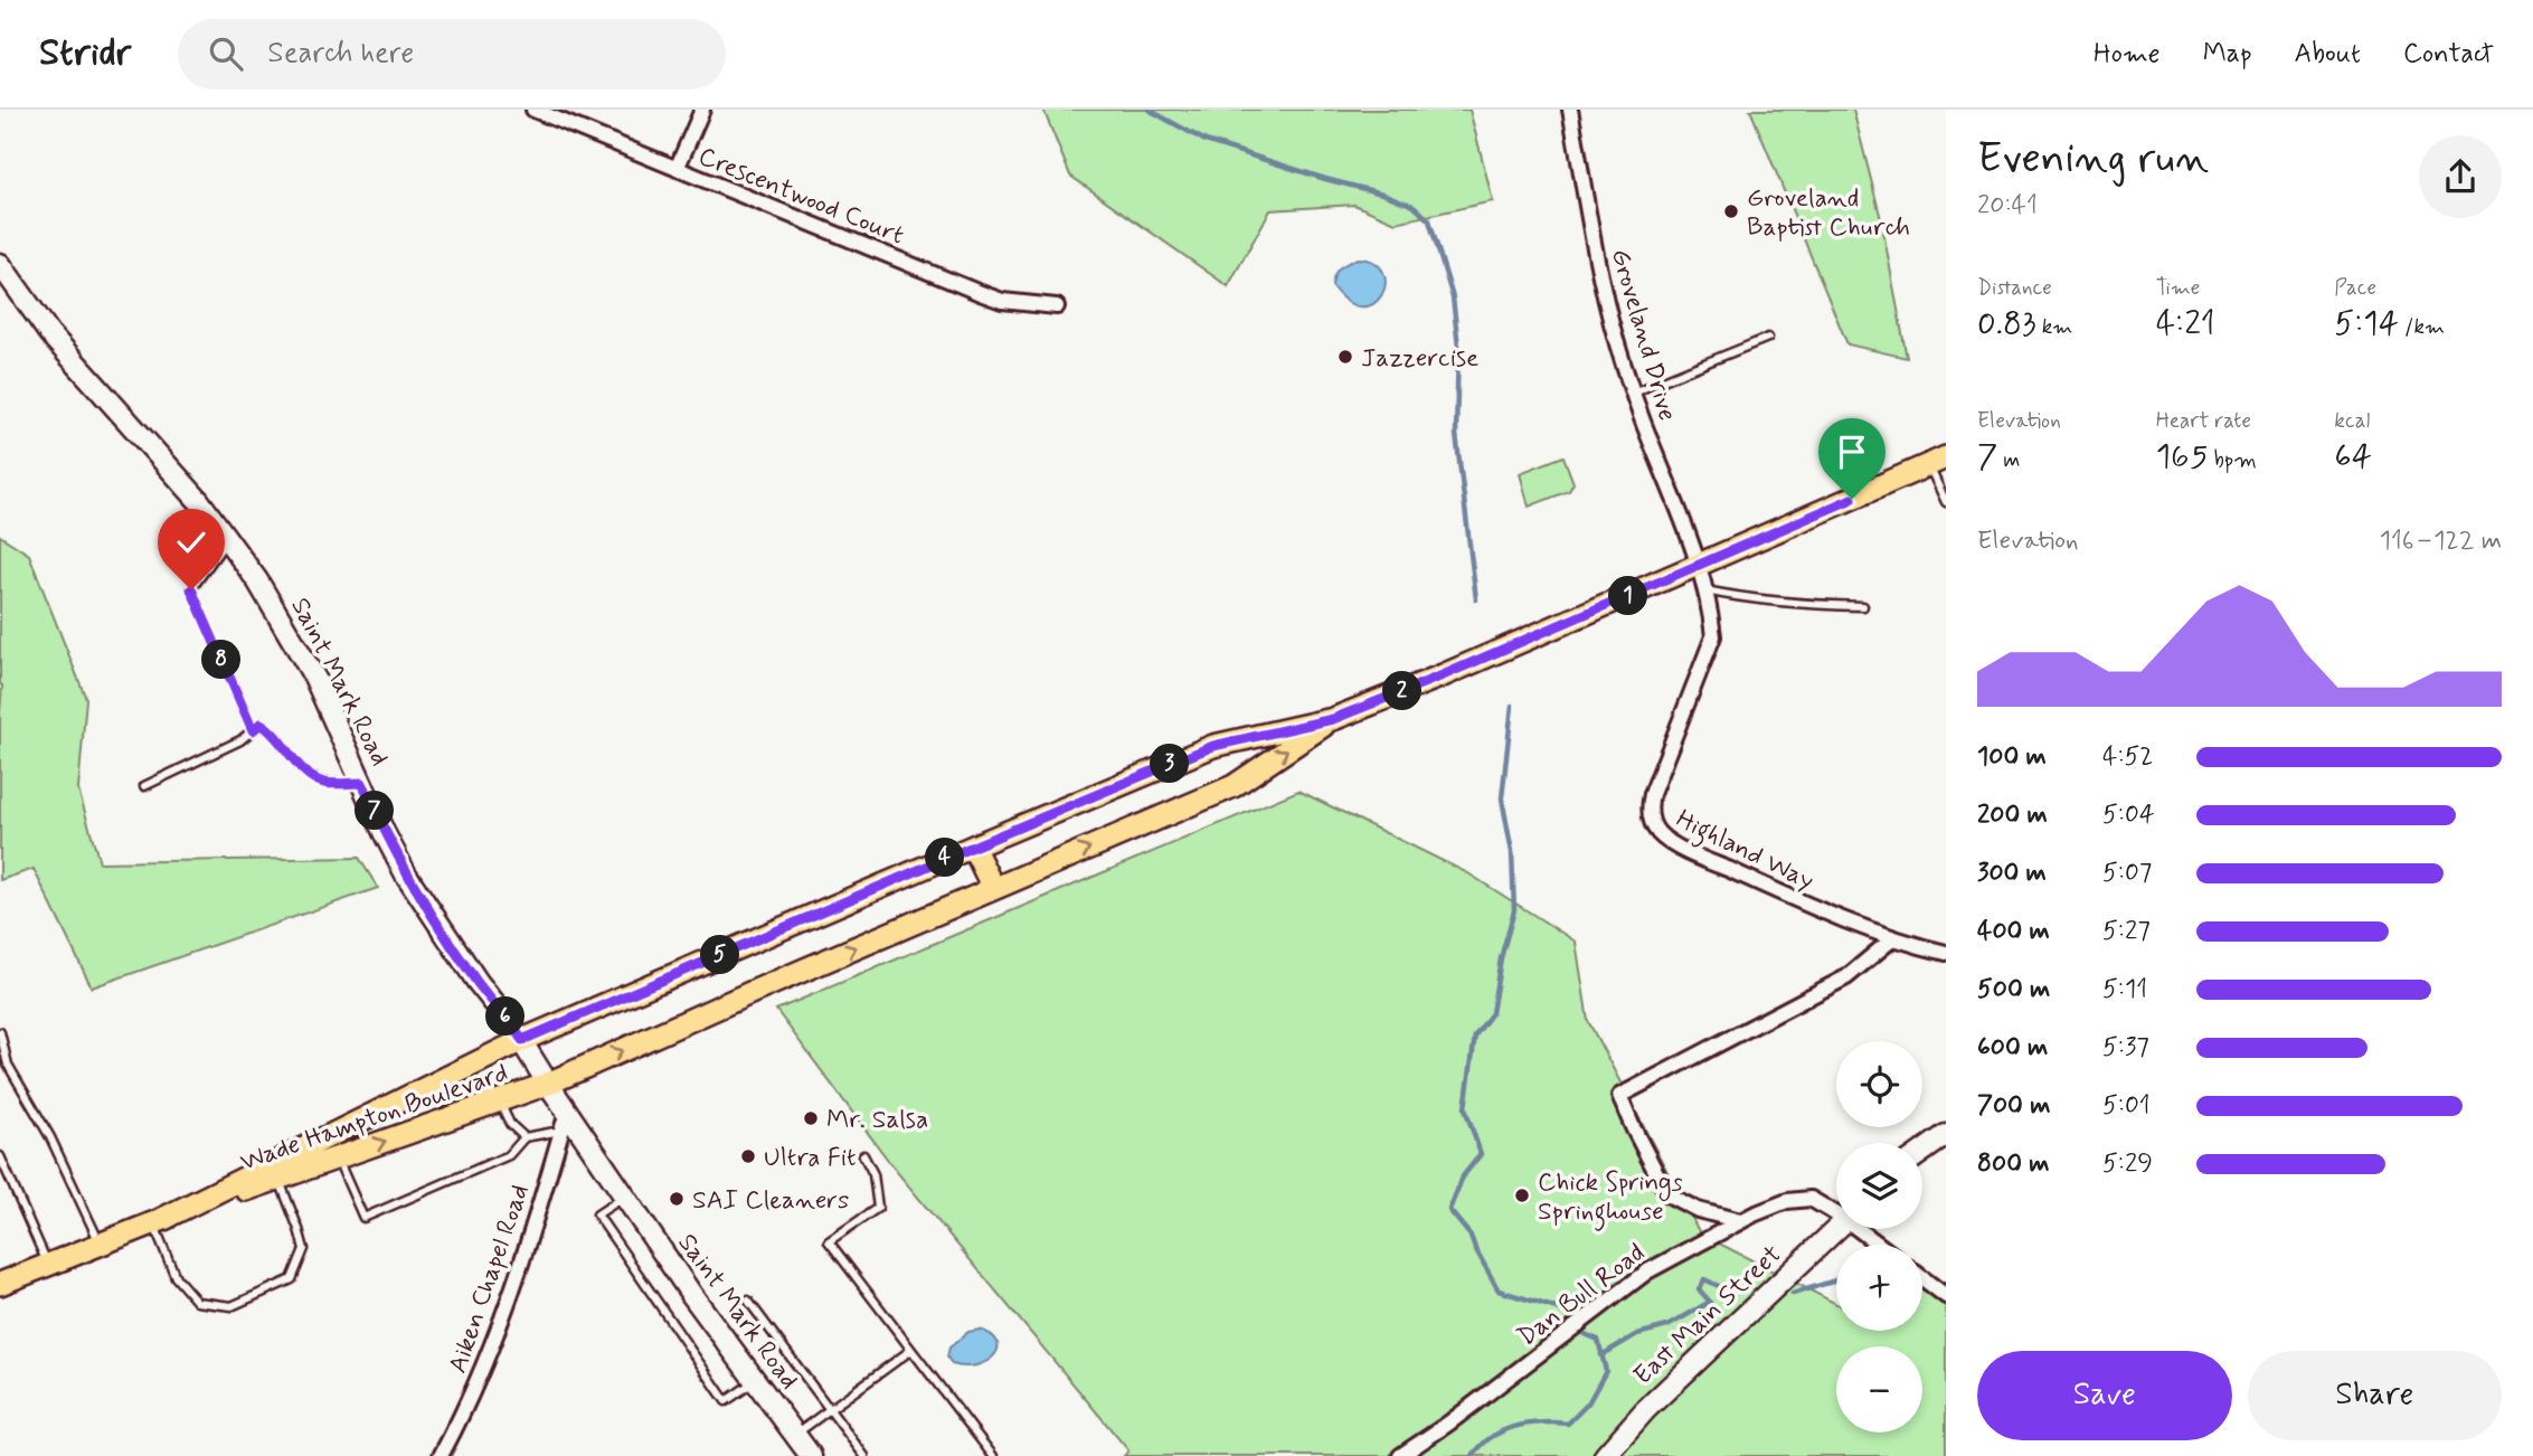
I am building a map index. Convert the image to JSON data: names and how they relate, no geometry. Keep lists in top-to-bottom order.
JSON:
{
  "streets": {
    "main road": ["Wade Hampton Boulevard"],
    "street": [
      "Crescentwood Court",
      "Groveland Drive",
      "Saint Mark Road",
      "Highland Way",
      "Aiken Chapel Road",
      "Dan Bull Road",
      "East Main Street"
    ]
  },
  "crossings": [
    ["Groveland Drive", "Highland Way"],
    ["Groveland Drive", "Wade Hampton Boulevard"],
    ["Saint Mark Road", "Wade Hampton Boulevard"],
    ["Saint Mark Road", "Aiken Chapel Road"],
    ["Highland Way", "Wade Hampton Boulevard"]
  ],
  "places": [
    "Groveland Baptist Church",
    "Jazzercise",
    "Mr. Salsa",
    "Ultra Fit",
    "Chick Springs Springhouse",
    "SAI Cleaners"
  ],
  "page": {
    "header": "Stridr",
    "search": "Search here",
    "nav": [
      "Home",
      "Map",
      "About",
      "Contact"
    ],
    "heading": ["Evening run", "20:41"],
    "stats": [
      ["Distance", "0.83 km"],
      ["Time", "4:21"],
      ["Pace", "5:14 /km"],
      ["Elevation", "7 m"],
      ["Heart rate", "165 bpm"],
      ["kcal", "64"]
    ],
    "chart": ["Elevation", "116–122 m"],
    "pins": [
      "1",
      "8",
      "2",
      "3",
      "7",
      "4",
      "5",
      "6"
    ],
    "list": [
      {
        "name": "100 m",
        "note": "4:52"
      },
      {
        "name": "200 m",
        "note": "5:04"
      },
      {
        "name": "300 m",
        "note": "5:07"
      },
      {
        "name": "400 m",
        "note": "5:27"
      },
      {
        "name": "500 m",
        "note": "5:11"
      },
      {
        "name": "600 m",
        "note": "5:37"
      },
      {
        "name": "700 m",
        "note": "5:01"
      },
      {
        "name": "800 m",
        "note": "5:29"
      }
    ],
    "map_buttons": ["+", "−"],
    "buttons": ["Save", "Share"]
  }
}
